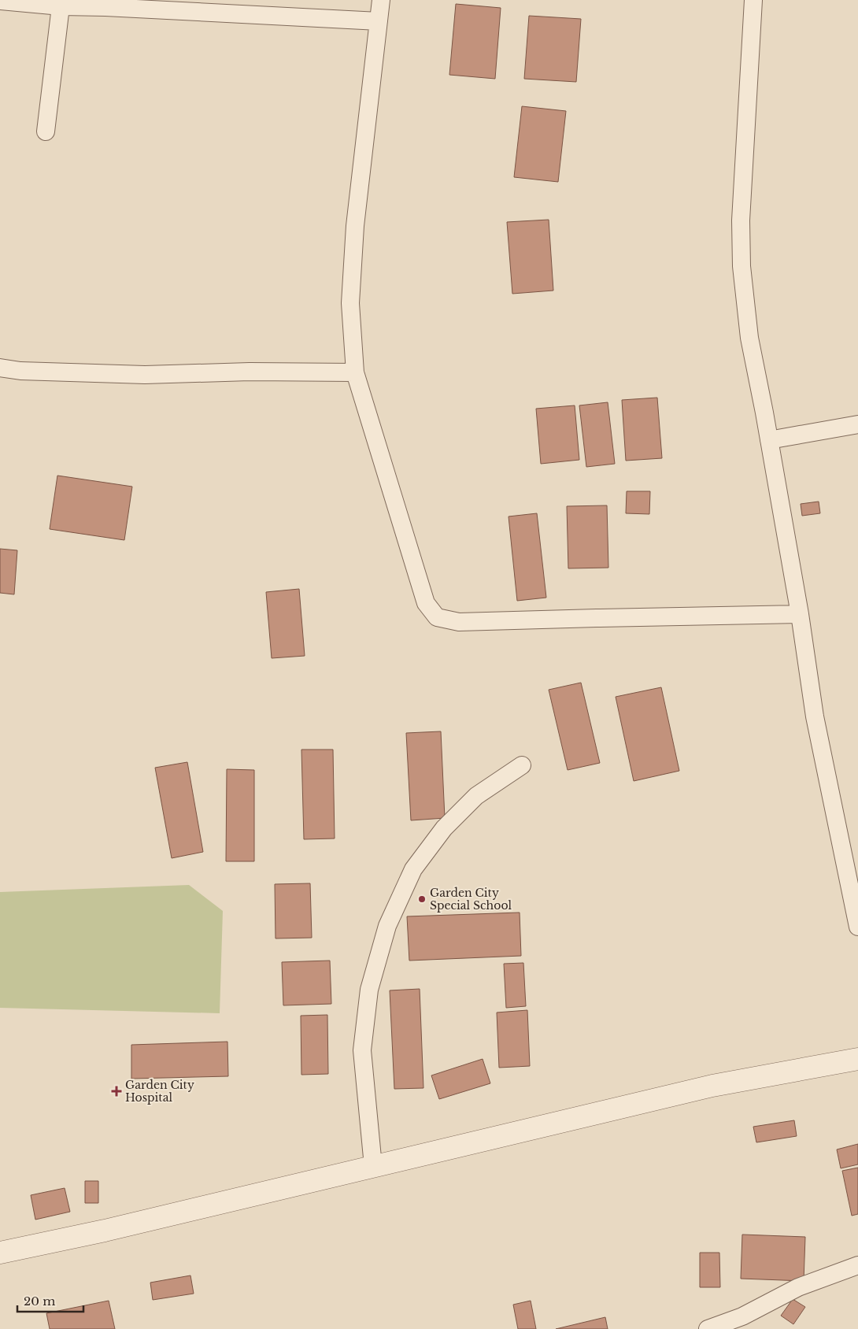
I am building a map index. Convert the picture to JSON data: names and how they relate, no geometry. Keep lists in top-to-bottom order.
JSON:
{
  "places": {
    "other": ["Garden City Special School"],
    "health": ["Garden City Hospital"]
  },
  "scale_bar": "20 m"
}
